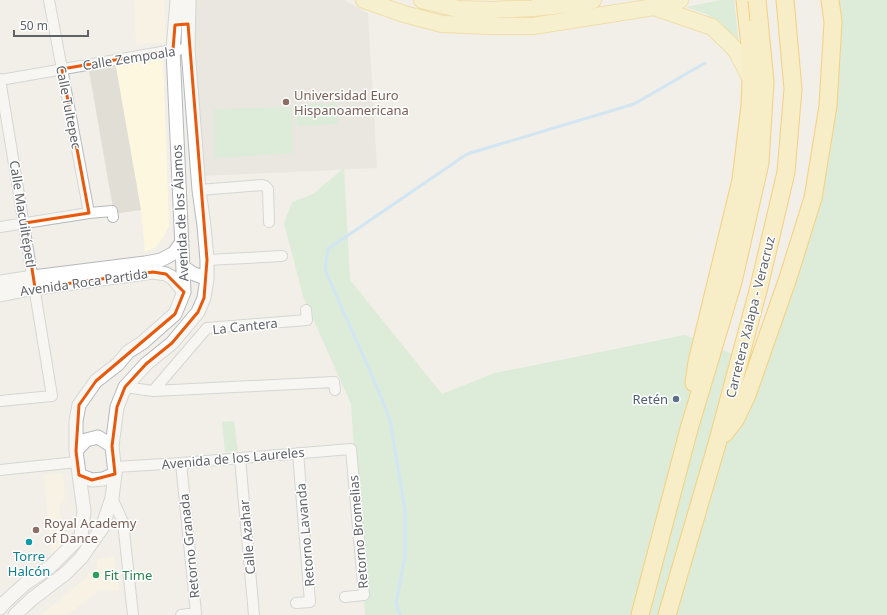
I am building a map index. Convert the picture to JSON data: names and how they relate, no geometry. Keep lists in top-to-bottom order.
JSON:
{
  "streets": {
    "highway": ["Carretera Xalapa - Veracruz"],
    "street": [
      "Calle Zempoala",
      "Calle Tultepec",
      "Avenida de los Álamos",
      "Calle Macuiltépetl",
      "Avenida Roca Partida",
      "La Cantera",
      "Avenida de los Laureles",
      "Retorno Bromelias",
      "Retorno Lavanda",
      "Calle Azahar",
      "Retorno Granada"
    ]
  },
  "crossings": [
    ["Calle Zempoala", "Calle Tultepec"],
    ["Calle Zempoala", "Avenida de los Álamos"],
    ["Calle Zempoala", "Calle Macuiltépetl"],
    ["Avenida de los Álamos", "Avenida Roca Partida"],
    ["Avenida de los Álamos", "Avenida de los Laureles"],
    ["Calle Macuiltépetl", "Avenida Roca Partida"],
    ["Avenida de los Laureles", "Retorno Bromelias"],
    ["Avenida de los Laureles", "Retorno Lavanda"],
    ["Avenida de los Laureles", "Calle Azahar"],
    ["Avenida de los Laureles", "Retorno Granada"]
  ],
  "places": [
    "Universidad Euro Hispanoamericana",
    "Retén",
    "Royal Academy of Dance",
    "Torre Halcón",
    "Fit Time"
  ],
  "scale_bar": "50 m"
}
